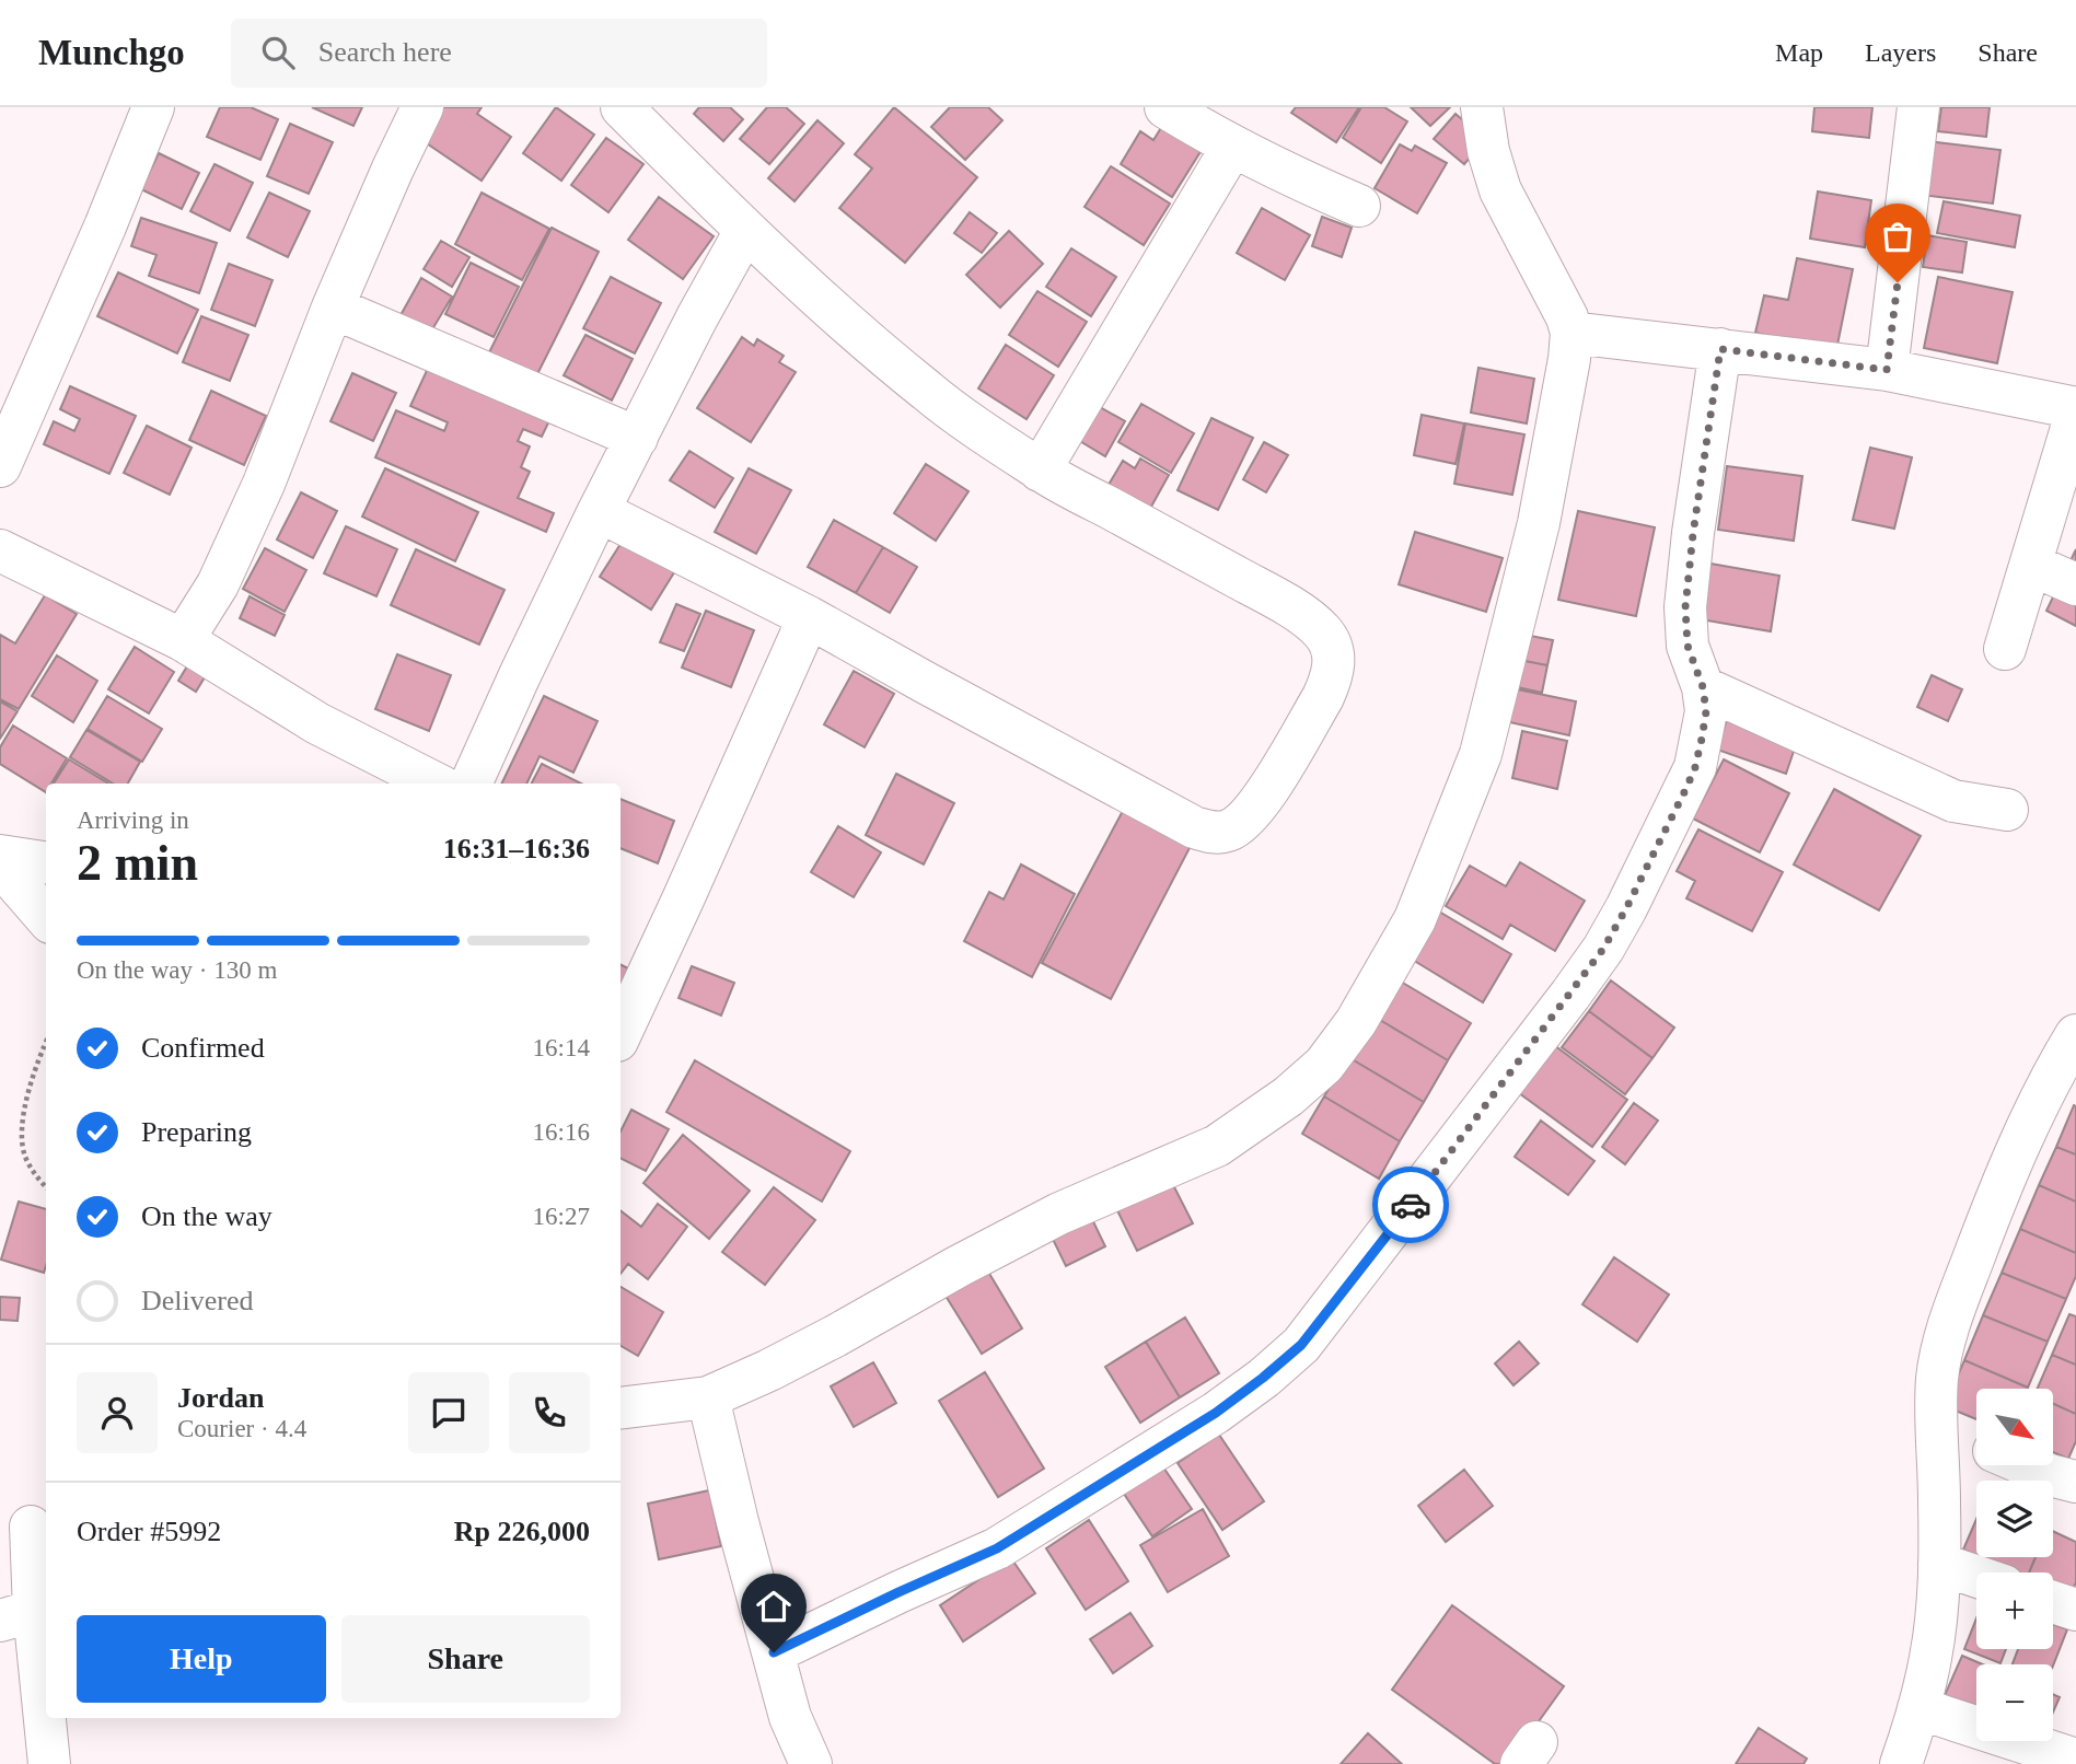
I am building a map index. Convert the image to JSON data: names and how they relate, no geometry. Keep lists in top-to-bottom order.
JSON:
{
  "north": "bottom right",
  "page": {
    "header": "Munchgo",
    "search": "Search here",
    "nav": ["Map", "Layers", "Share"],
    "heading": ["2 min", "Arriving in", "16:31–16:36"],
    "panel": [
      "Jordan",
      "Courier · 4.4",
      "Order #5992",
      "Rp 226,000"
    ],
    "bar": "On the way · 130 m",
    "list": [
      ["Confirmed", "16:14"],
      ["Preparing", "16:16"],
      ["On the way", "16:27"],
      "Delivered"
    ],
    "map_buttons": ["+", "−"],
    "buttons": ["Help", "Share"]
  }
}
